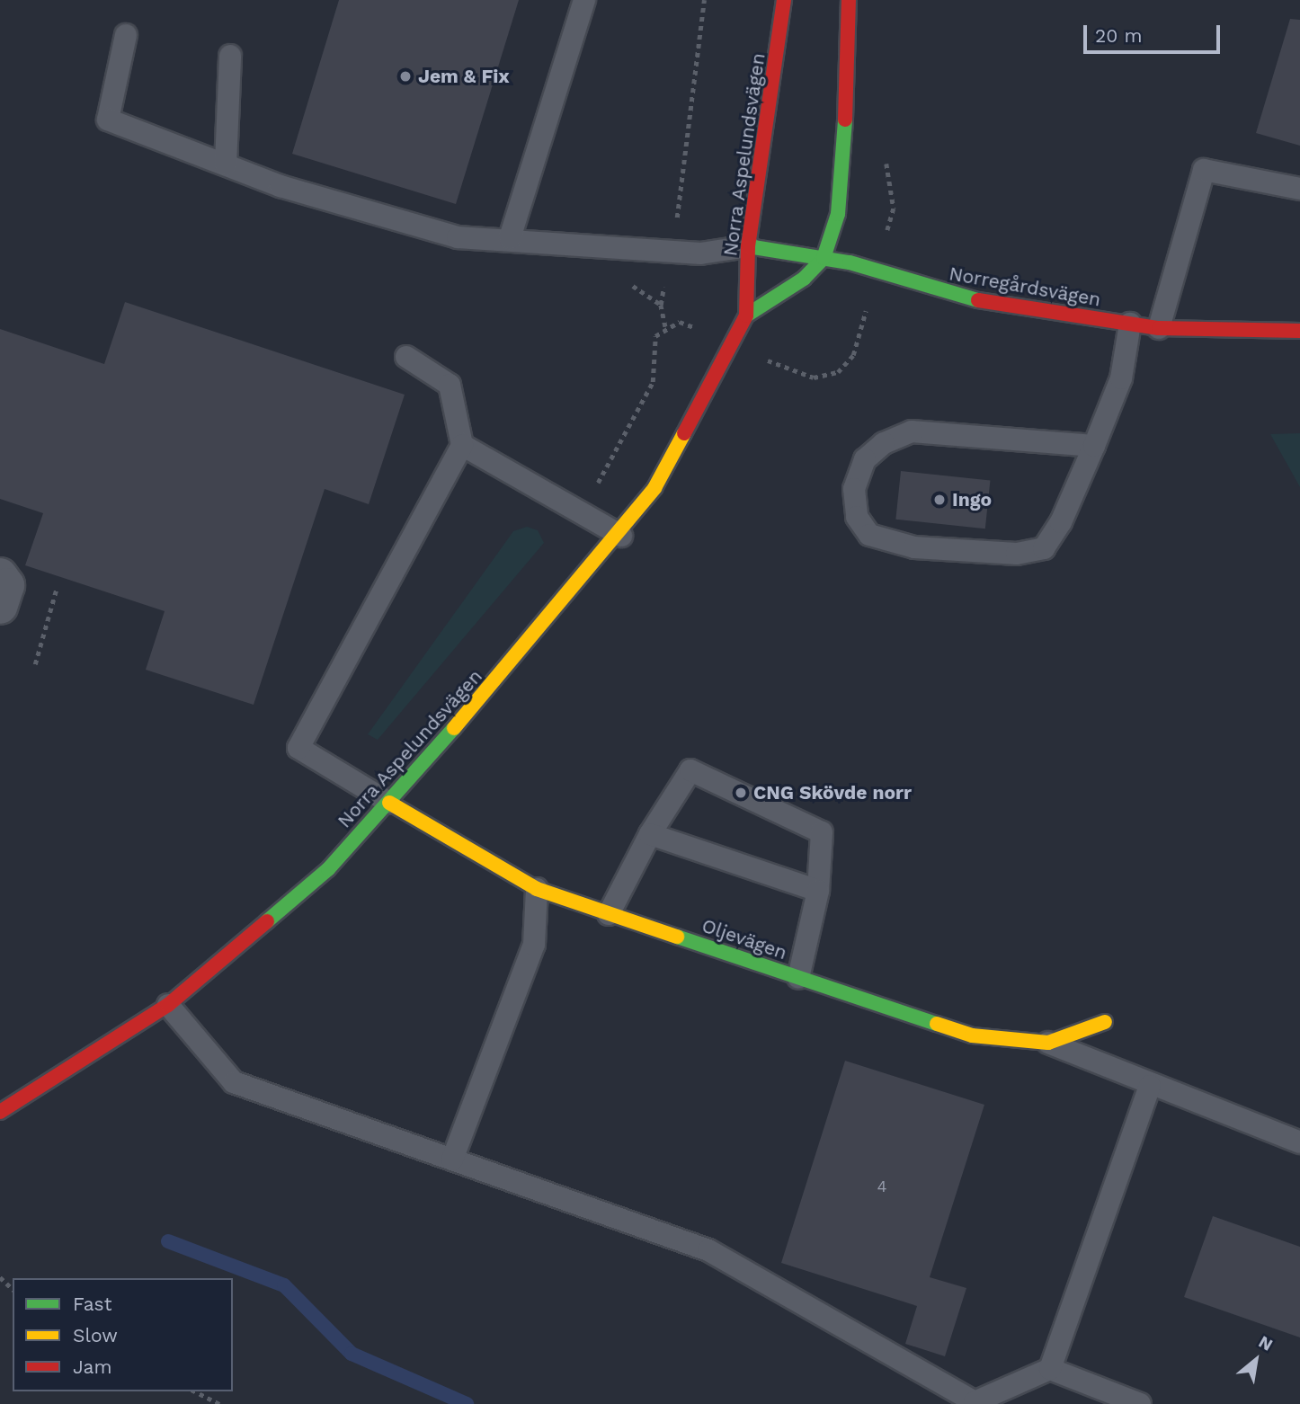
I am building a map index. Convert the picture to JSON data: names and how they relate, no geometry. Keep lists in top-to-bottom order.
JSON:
{
  "streets": {
    "street": ["Norra Aspelundsvägen", "Norregårdsvägen", "Oljevägen"]
  },
  "crossings": [
    ["Norra Aspelundsvägen", "Norregårdsvägen"],
    ["Norra Aspelundsvägen", "Oljevägen"]
  ],
  "places": ["Jem & Fix", "Ingo", "CNG Skövde norr"],
  "house_numbers": ["4"],
  "legend": ["Fast", "Slow", "Jam"],
  "scale_bar": "20 m",
  "north": "top right"
}
